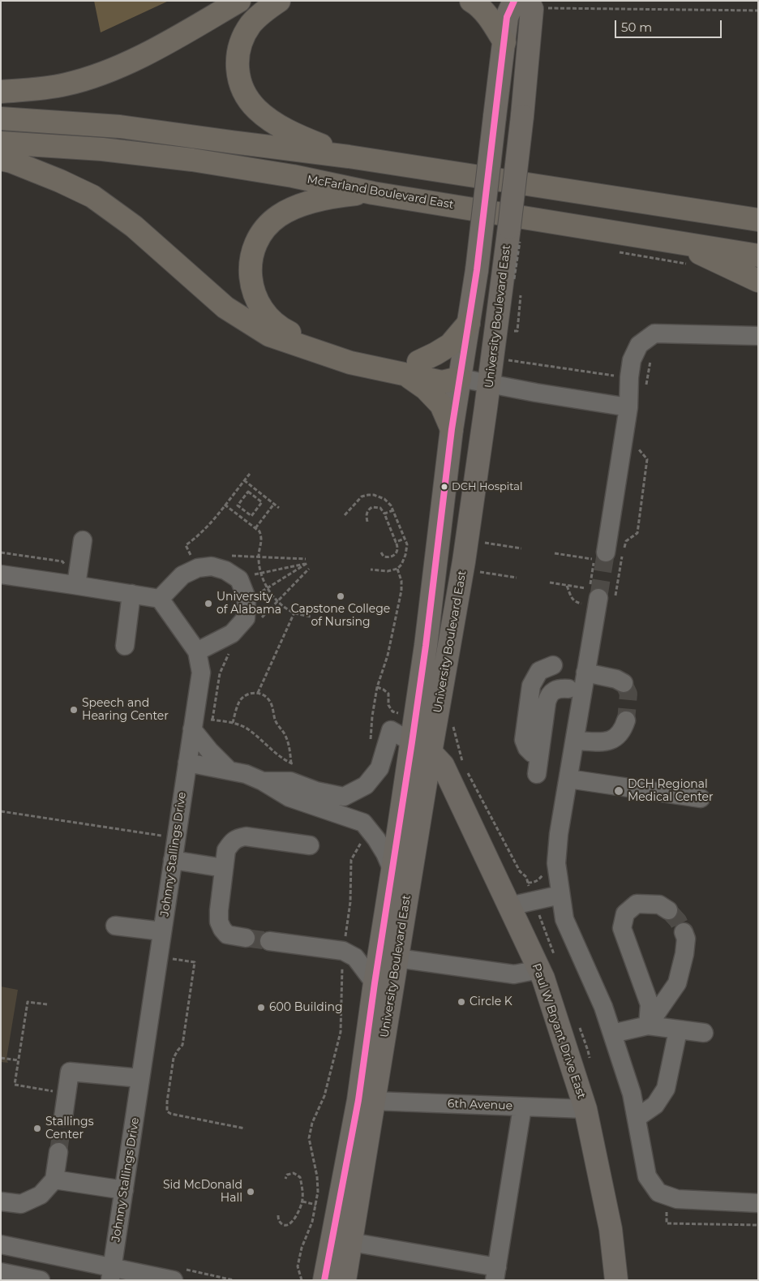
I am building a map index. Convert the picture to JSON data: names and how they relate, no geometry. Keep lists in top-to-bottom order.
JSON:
{
  "streets": {
    "highway": ["McFarland Boulevard East"],
    "main road": ["University Boulevard East", "Paul W Bryant Drive East"],
    "street": ["Johnny Stallings Drive", "6th Avenue"]
  },
  "crossings": [
    ["University Boulevard East", "Paul W Bryant Drive East"],
    ["University Boulevard East", "6th Avenue"],
    ["Paul W Bryant Drive East", "6th Avenue"]
  ],
  "places": [
    "DCH Hospital",
    "Capstone College of Nursing",
    "University of Alabama",
    "Speech and Hearing Center",
    "DCH Regional Medical Center",
    "Circle K",
    "600 Building",
    "Stallings Center",
    "Sid McDonald Hall"
  ],
  "scale_bar": "50 m"
}
